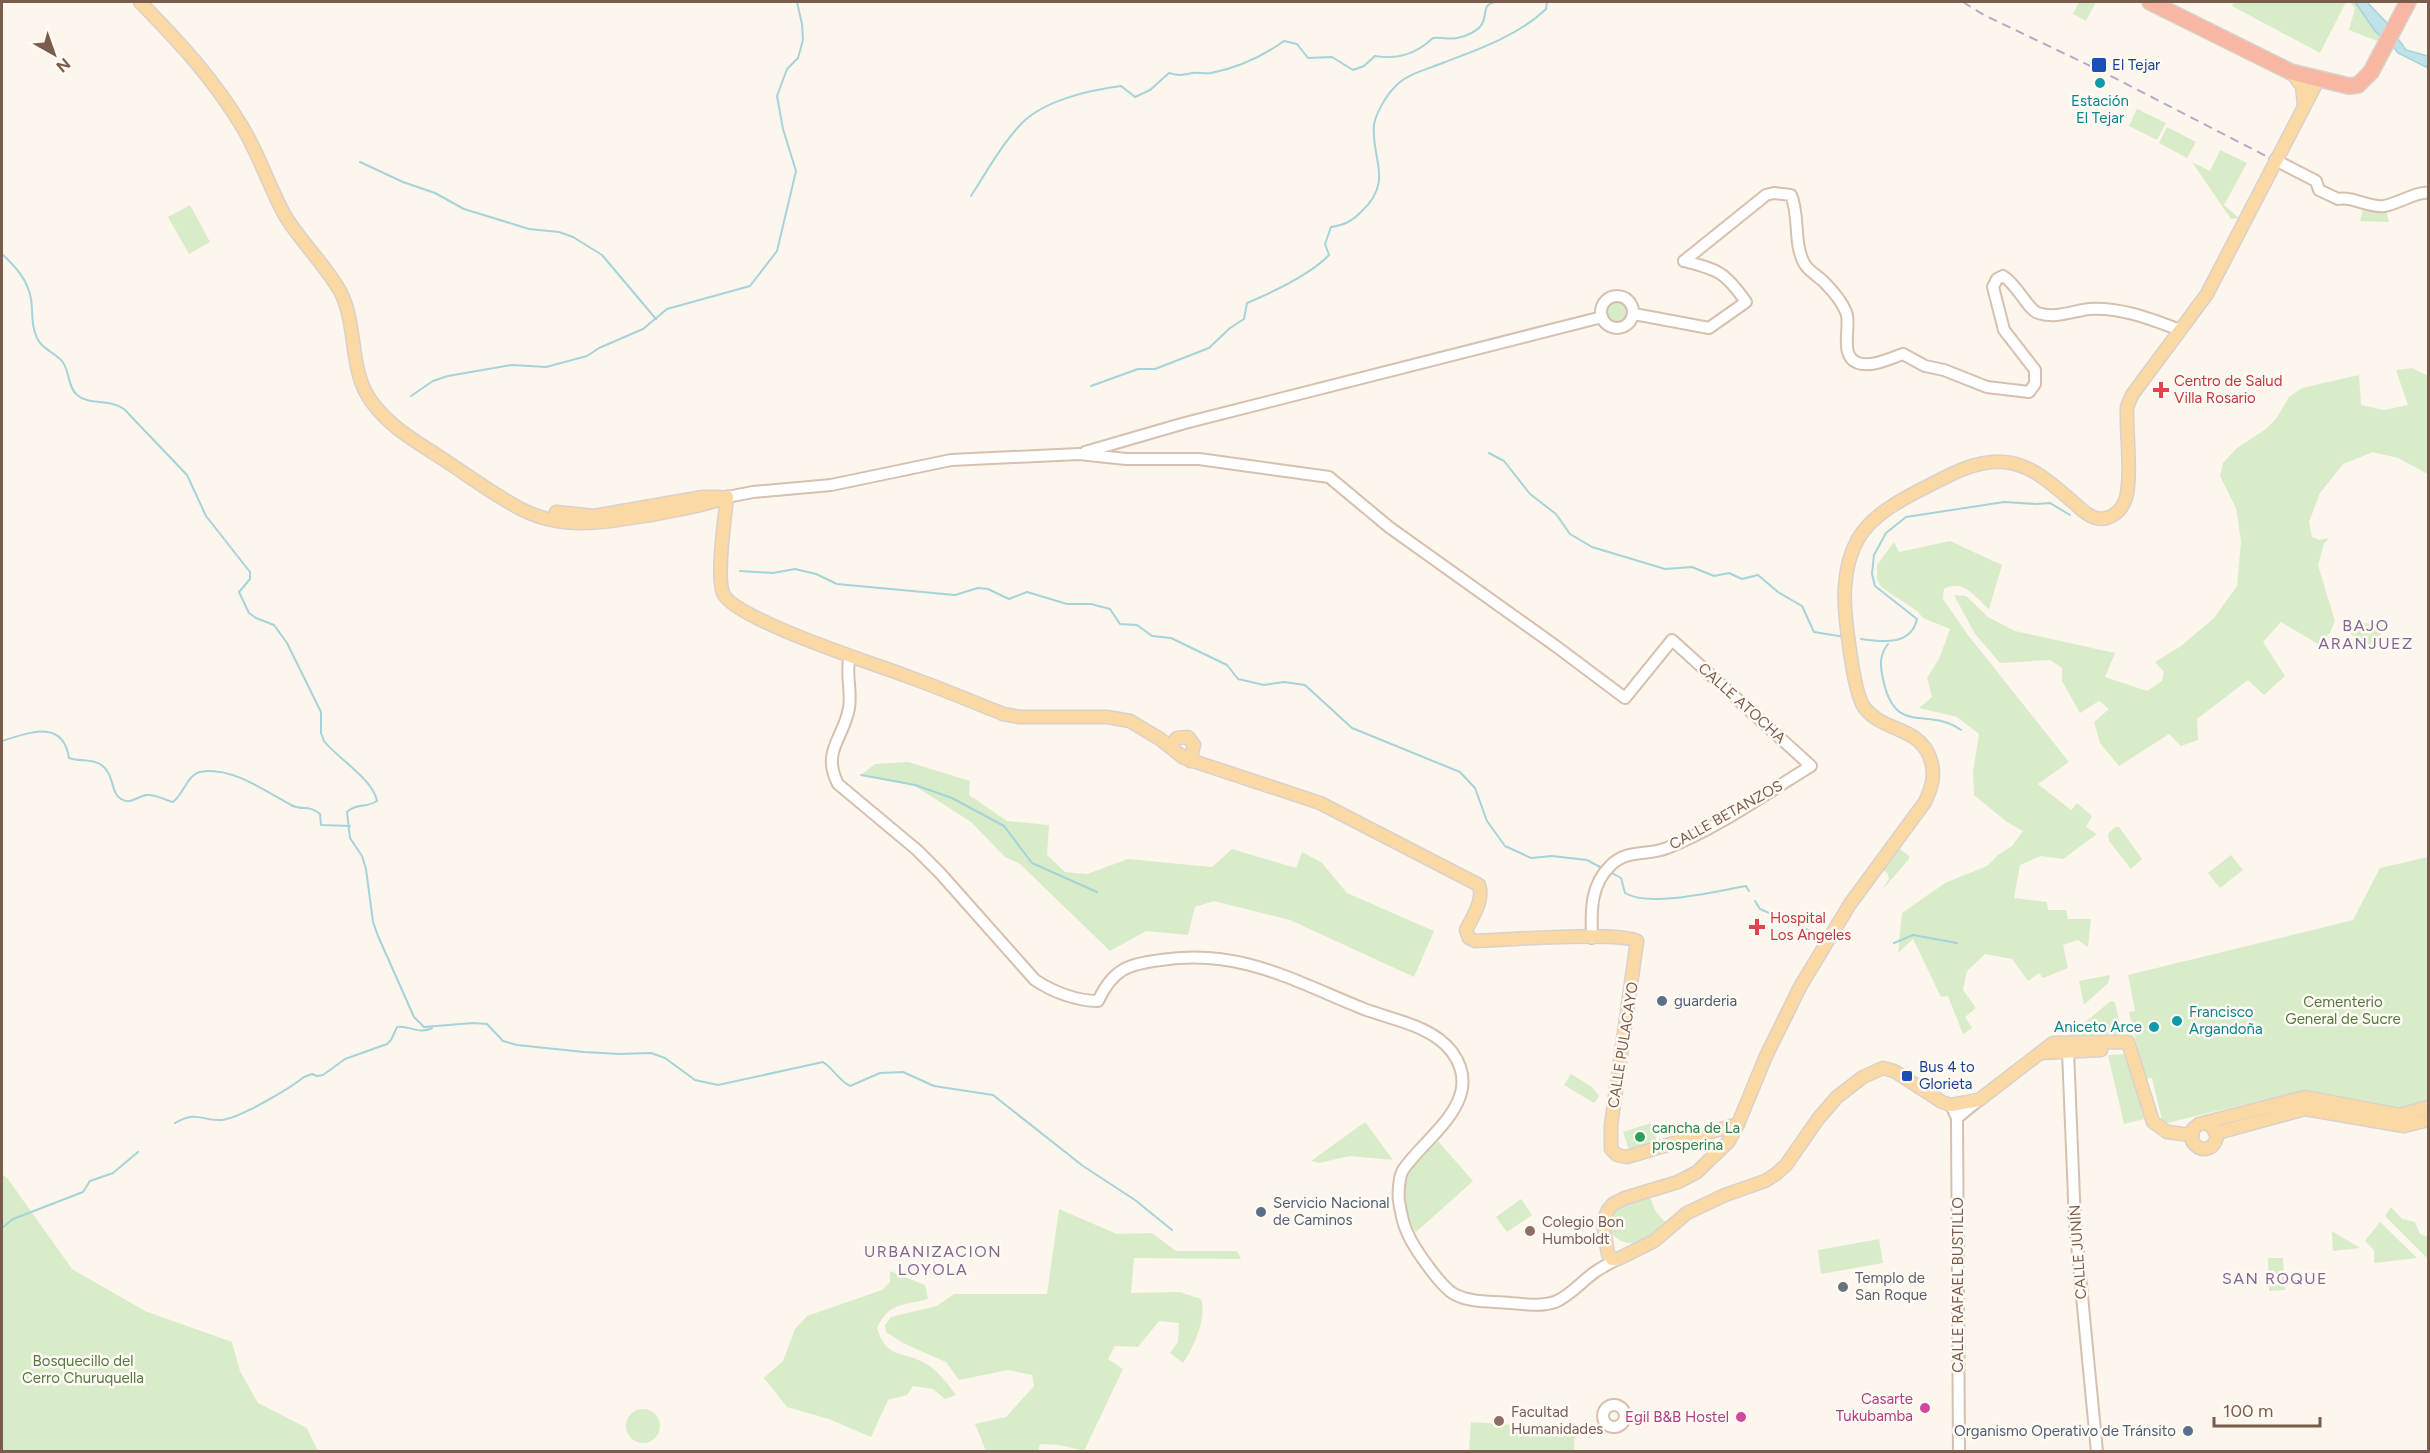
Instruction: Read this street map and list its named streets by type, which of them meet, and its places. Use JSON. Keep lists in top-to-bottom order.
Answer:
{
  "streets": {
    "main road": ["CALLE PULACAYO"],
    "street": [
      "CALLE ATOCHA",
      "CALLE BETANZOS",
      "CALLE JUNÍN",
      "CALLE RAFAEL BUSTILLO"
    ]
  },
  "crossings": [
    ["CALLE ATOCHA", "CALLE BETANZOS"],
    ["CALLE BETANZOS", "CALLE PULACAYO"]
  ],
  "districts": ["BAJO ARANJUEZ", "URBANIZACION LOYOLA", "SAN ROQUE"],
  "parks": ["Cementerio General de Sucre", "Bosquecillo del Cerro Churuquella"],
  "places": {
    "transit": ["El Tejar", "Bus 4 to Glorieta"],
    "other": [
      "Estación El Tejar",
      "guarderia",
      "Francisco Argandoña",
      "Aniceto Arce",
      "cancha de La prosperina",
      "Servicio Nacional de Caminos",
      "Colegio Bon Humboldt",
      "Templo de San Roque",
      "Casarte Tukubamba",
      "Egil B&B Hostel",
      "Facultad Humanidades",
      "Organismo Operativo de Tránsito"
    ],
    "health": ["Centro de Salud Villa Rosario", "Hospital Los Angeles"]
  },
  "scale_bar": "100 m",
  "north": "bottom right"
}
